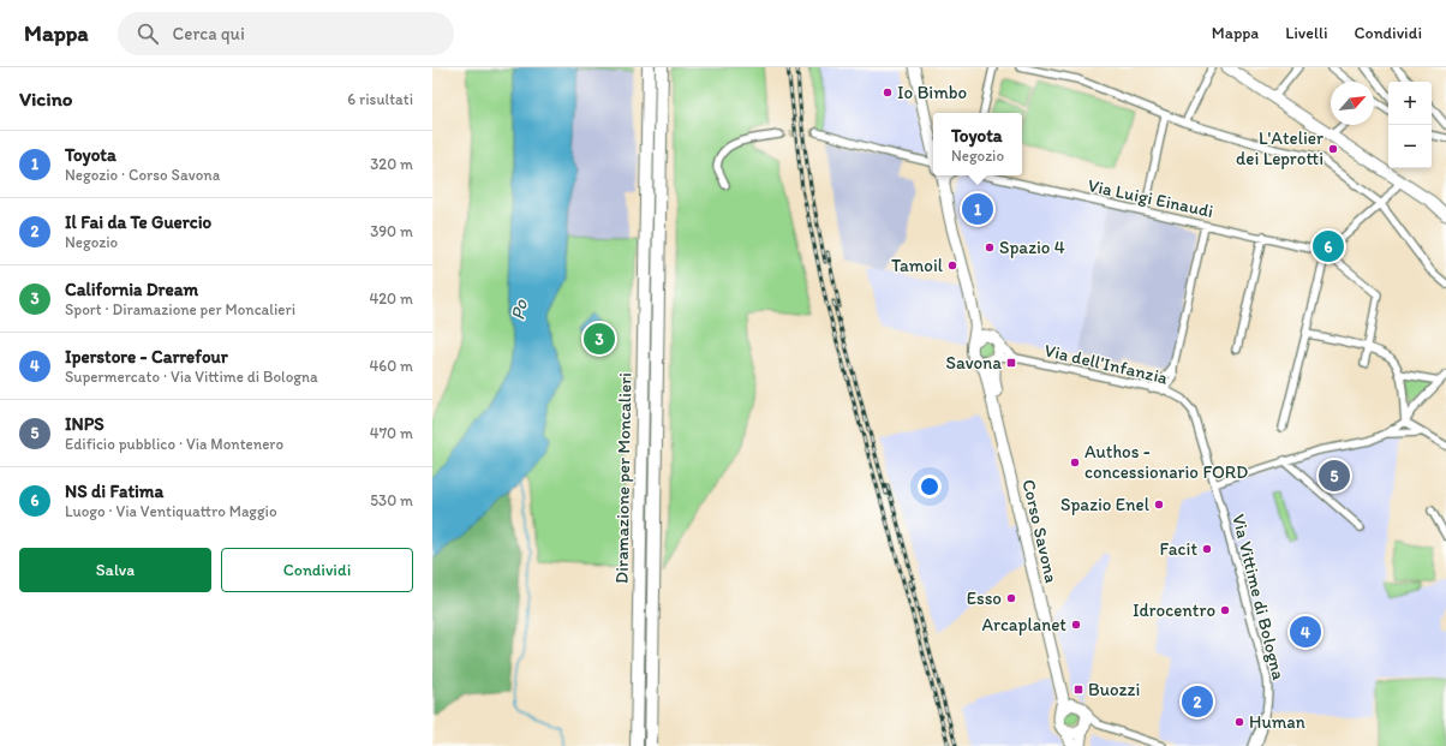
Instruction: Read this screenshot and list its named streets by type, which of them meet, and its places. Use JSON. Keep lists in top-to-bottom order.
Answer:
{
  "streets": {
    "highway": ["Diramazione per Moncalieri"],
    "main road": ["Corso Savona"],
    "street": ["Via Luigi Einaudi", "Via dell'Infanzia", "Via Vittime di Bologna"]
  },
  "crossings": [
    ["Via dell'Infanzia", "Corso Savona"],
    ["Via dell'Infanzia", "Via Vittime di Bologna"]
  ],
  "water": ["Po"],
  "places": {
    "other": [
      "Io Bimbo",
      "L'Atelier dei Leprotti",
      "Spazio 4",
      "Tamoil",
      "Authos - concessionario FORD",
      "Spazio Enel",
      "Facit",
      "Esso",
      "Idrocentro",
      "Arcaplanet",
      "Human"
    ],
    "transit": ["Savona", "Buozzi"]
  },
  "north": "top right",
  "page": {
    "header": "Mappa",
    "search": "Cerca qui",
    "nav": ["Mappa", "Livelli", "Condividi"],
    "heading": ["Vicino", "6 risultati"],
    "map_buttons": ["+", "−"],
    "popup": ["Toyota", "Negozio"],
    "list": [
      {
        "mark": "1",
        "name": "Toyota",
        "note": "Negozio · Corso Savona",
        "value": "320 m"
      },
      {
        "mark": "2",
        "name": "Il Fai da Te Guercio",
        "note": "Negozio",
        "value": "390 m"
      },
      {
        "mark": "3",
        "name": "California Dream",
        "note": "Sport · Diramazione per Moncalieri",
        "value": "420 m"
      },
      {
        "mark": "4",
        "name": "Iperstore - Carrefour",
        "note": "Supermercato · Via Vittime di Bologna",
        "value": "460 m"
      },
      {
        "mark": "5",
        "name": "INPS",
        "note": "Edificio pubblico · Via Montenero",
        "value": "470 m"
      },
      {
        "mark": "6",
        "name": "NS di Fatima",
        "note": "Luogo · Via Ventiquattro Maggio",
        "value": "530 m"
      }
    ],
    "pins": [
      "1",
      "6",
      "3",
      "5",
      "4",
      "2"
    ],
    "buttons": ["Salva", "Condividi"]
  }
}
